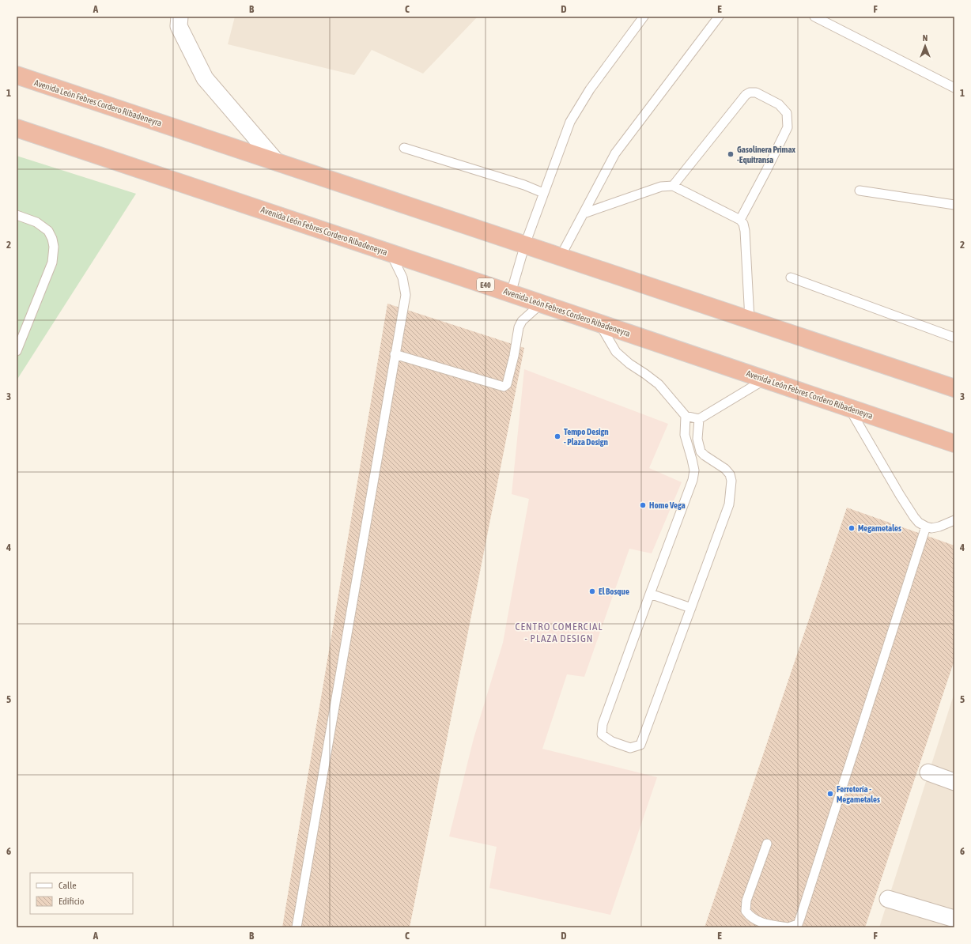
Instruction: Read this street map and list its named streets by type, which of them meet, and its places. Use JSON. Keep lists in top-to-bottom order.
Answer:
{
  "streets": {
    "highway": ["Avenida León Febres Cordero Ribadeneyra", "E40"]
  },
  "districts": ["CENTRO COMERCIAL - PLAZA DESIGN"],
  "places": [
    "Gasolinera Primax -Equitransa",
    "Tempo Design - Plaza Design",
    "Home Vega",
    "Megametales",
    "El Bosque",
    "Ferretería - Megametales"
  ],
  "legend": ["Calle", "Edificio"],
  "north": "top",
  "grid": {
    "columns": [
      "A",
      "B",
      "C",
      "D",
      "E",
      "F"
    ],
    "rows": [
      "1",
      "2",
      "3",
      "4",
      "5",
      "6"
    ]
  }
}
